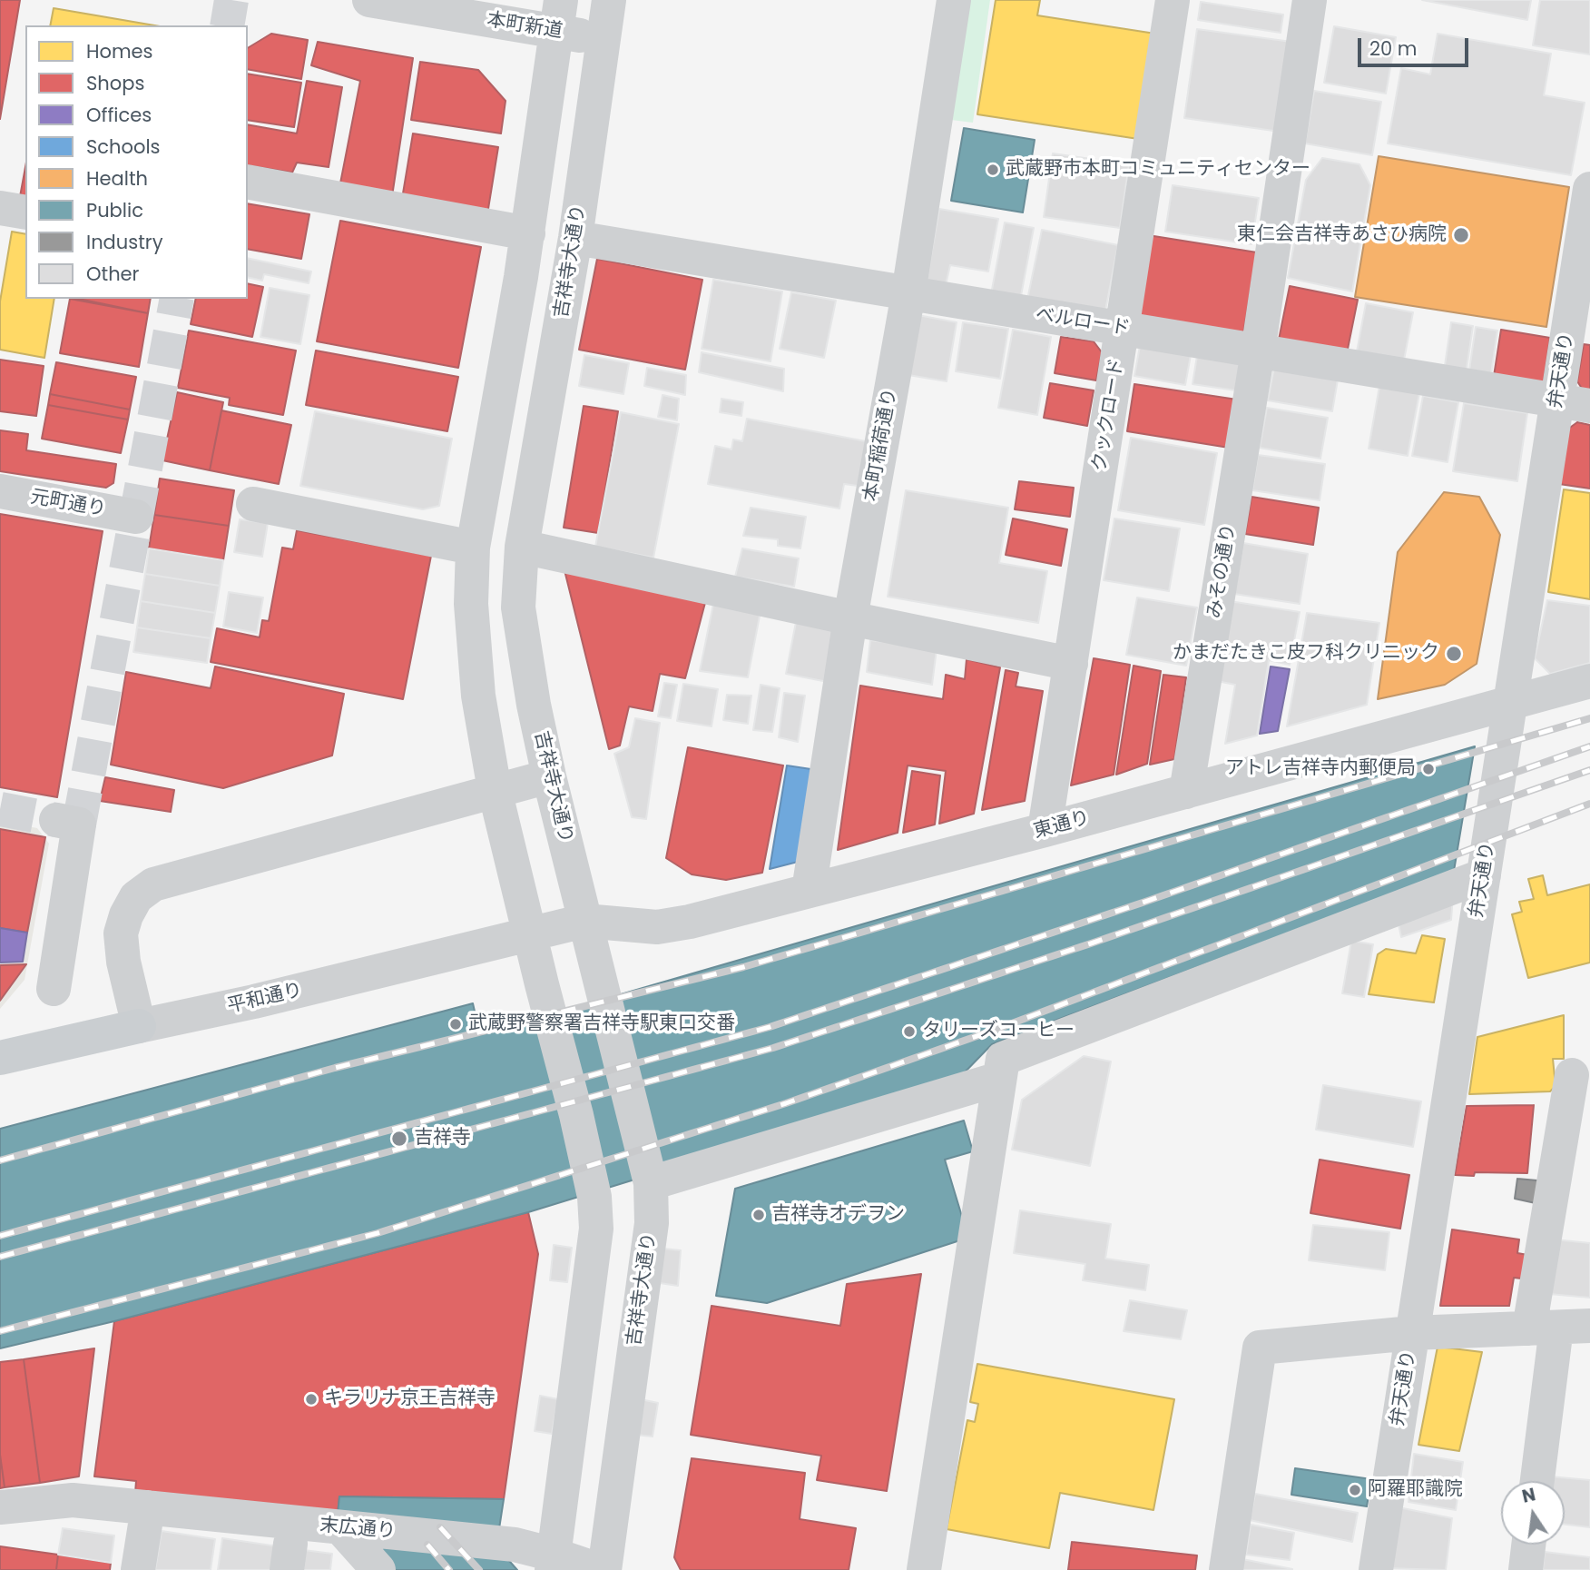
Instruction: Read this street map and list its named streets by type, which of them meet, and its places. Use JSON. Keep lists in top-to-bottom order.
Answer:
{
  "streets": {
    "main road": ["平和通り"],
    "street": [
      "本町新道",
      "吉祥寺大通り",
      "ベルロード",
      "弁天通り",
      "クックロード",
      "本町稲荷通り",
      "元町通り",
      "みその通り",
      "東通り",
      "末広通り"
    ]
  },
  "crossings": [
    ["本町新道", "吉祥寺大通り"],
    ["吉祥寺大通り", "ベルロード"],
    ["吉祥寺大通り", "東通り"],
    ["ベルロード", "弁天通り"],
    ["ベルロード", "クックロード"],
    ["ベルロード", "本町稲荷通り"],
    ["ベルロード", "みその通り"],
    ["弁天通り", "東通り"],
    ["クックロード", "東通り"],
    ["本町稲荷通り", "東通り"],
    ["みその通り", "東通り"],
    ["東通り", "平和通り"]
  ],
  "places": [
    "武蔵野市本町コミュニティセンター",
    "東仁会吉祥寺あさひ病院",
    "かまだたきこ皮フ科クリニック",
    "アトレ吉祥寺内郵便局",
    "武蔵野警察署吉祥寺駅東口交番",
    "タリーズコーヒー",
    "吉祥寺",
    "吉祥寺オデヲン",
    "キラリナ京王吉祥寺",
    "阿羅耶識院"
  ],
  "legend": [
    "Homes",
    "Shops",
    "Offices",
    "Schools",
    "Health",
    "Public",
    "Industry",
    "Other"
  ],
  "scale_bar": "20 m",
  "north": "top"
}
